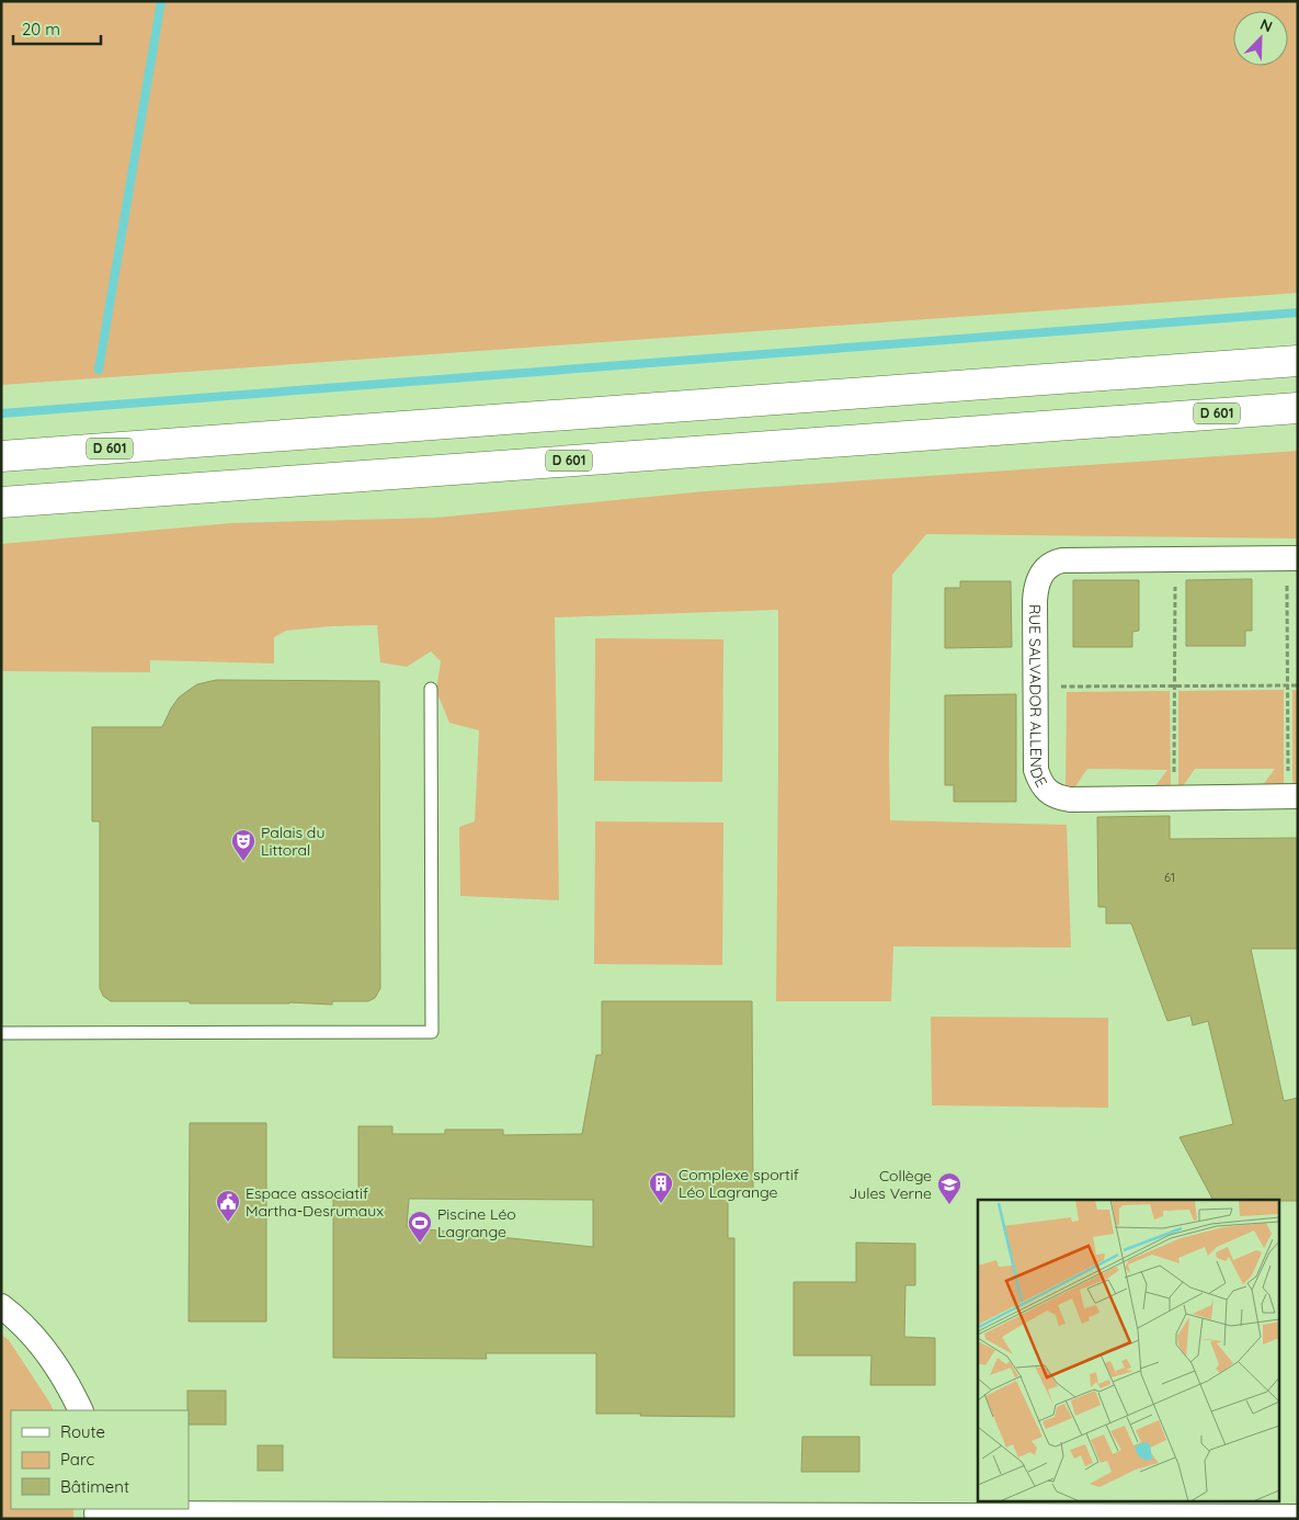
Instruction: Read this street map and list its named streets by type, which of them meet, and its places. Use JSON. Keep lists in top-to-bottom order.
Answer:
{
  "streets": {
    "main road": ["D 601"],
    "street": ["RUE SALVADOR ALLENDE"]
  },
  "places": {
    "theatre": ["Palais du Littoral"],
    "building": ["Complexe sportif Léo Lagrange"],
    "school or university": ["Collège Jules Verne"],
    "public building": ["Espace associatif Martha-Desrumaux"],
    "sports": ["Piscine Léo Lagrange"]
  },
  "house_numbers": ["61"],
  "legend": ["Route", "Parc", "Bâtiment"],
  "scale_bar": "20 m",
  "north": "top right"
}
